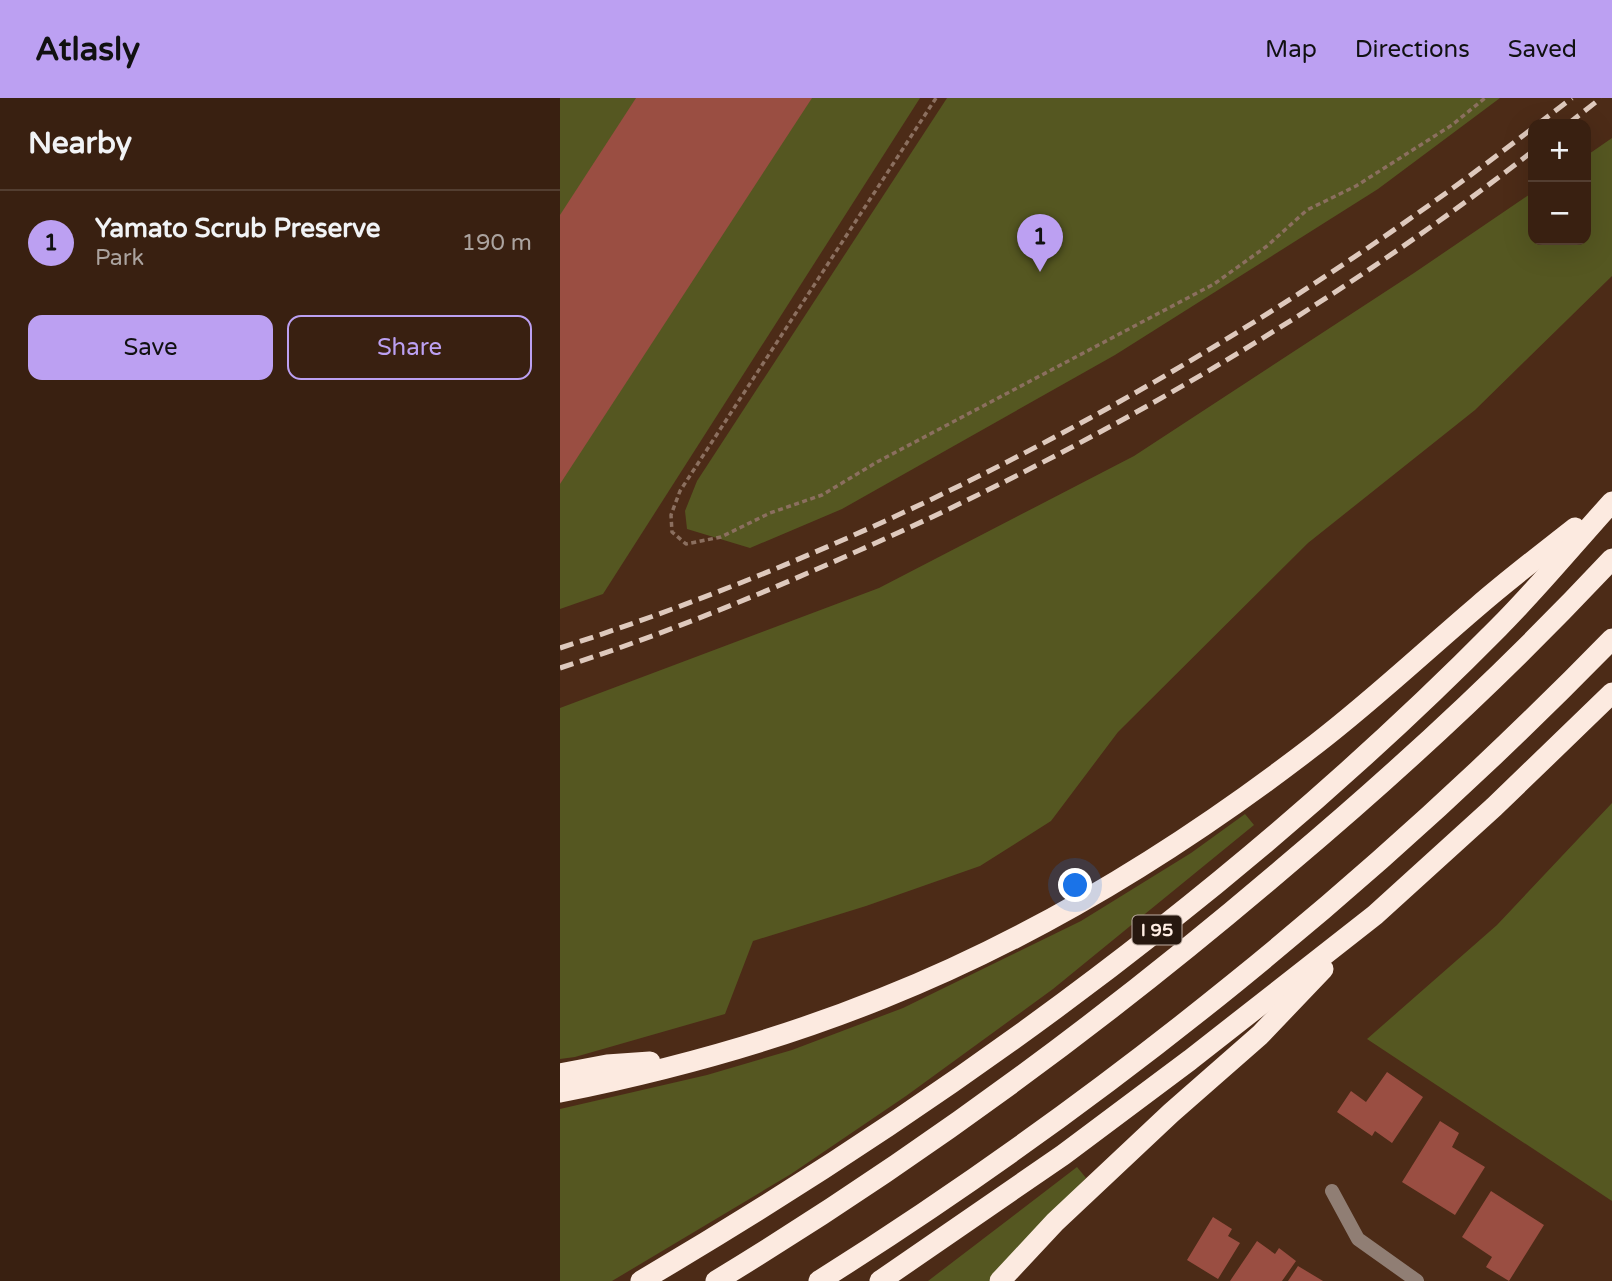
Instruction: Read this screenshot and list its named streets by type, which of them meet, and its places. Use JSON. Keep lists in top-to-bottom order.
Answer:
{
  "streets": {
    "highway": ["I 95"]
  },
  "page": {
    "header": "Atlasly",
    "nav": ["Map", "Directions", "Saved"],
    "heading": "Nearby",
    "map_buttons": ["+", "−"],
    "list": [
      {
        "mark": "1",
        "name": "Yamato Scrub Preserve",
        "note": "Park",
        "value": "190 m"
      }
    ],
    "pins": "1",
    "buttons": ["Save", "Share"]
  }
}
